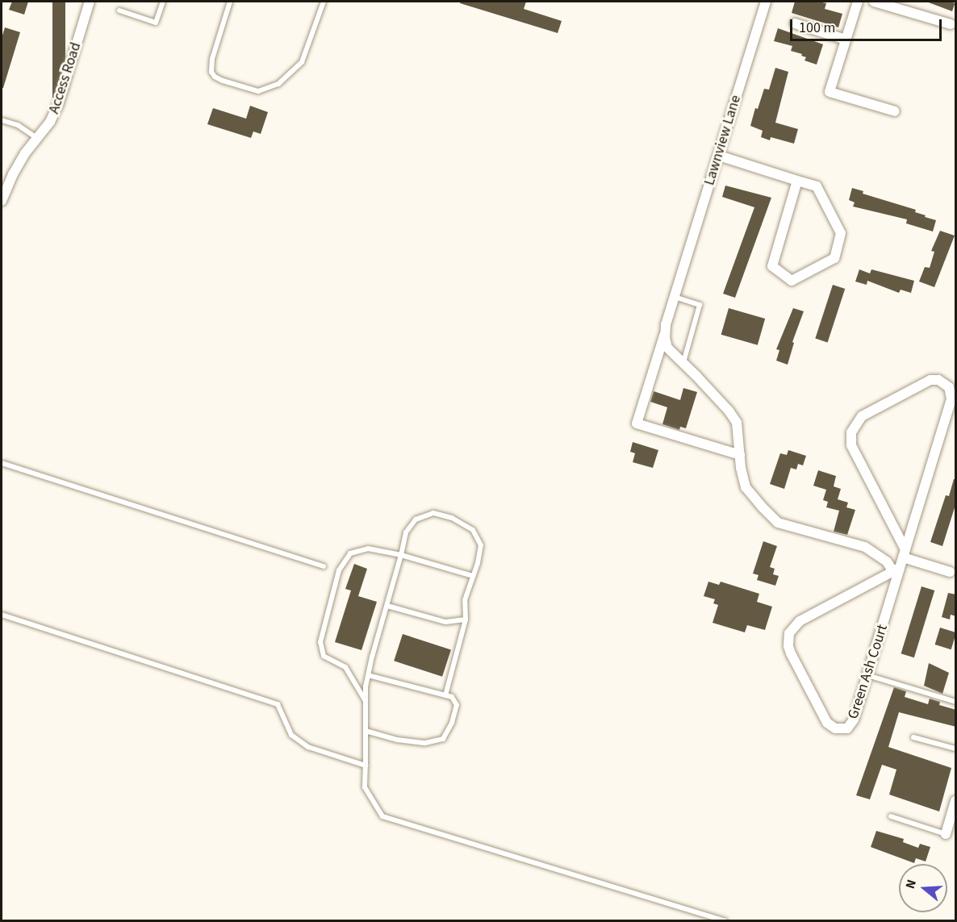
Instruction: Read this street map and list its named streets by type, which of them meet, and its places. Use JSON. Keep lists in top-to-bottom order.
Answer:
{
  "streets": {
    "street": ["Access Road", "Lawnview Lane", "Green Ash Court"]
  },
  "scale_bar": "100 m",
  "north": "left"
}
